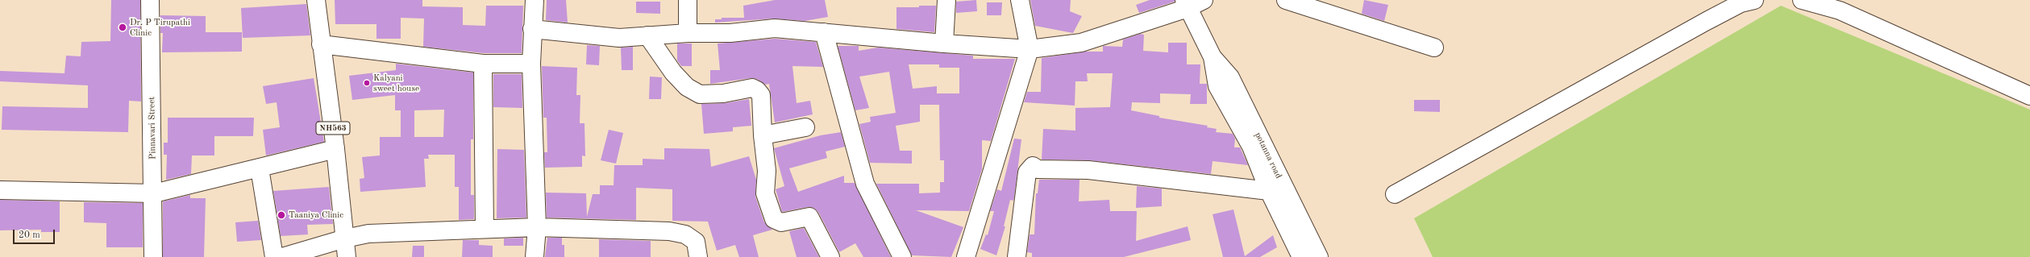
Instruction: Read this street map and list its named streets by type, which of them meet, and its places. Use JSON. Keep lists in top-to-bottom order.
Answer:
{
  "streets": {
    "main road": ["Pinnavari Street", "NH563", "potanna road"]
  },
  "places": ["Dr. P Tirupathi Clinic", "Kalyani sweet house", "Taaniya Clinic"],
  "scale_bar": "20 m"
}
